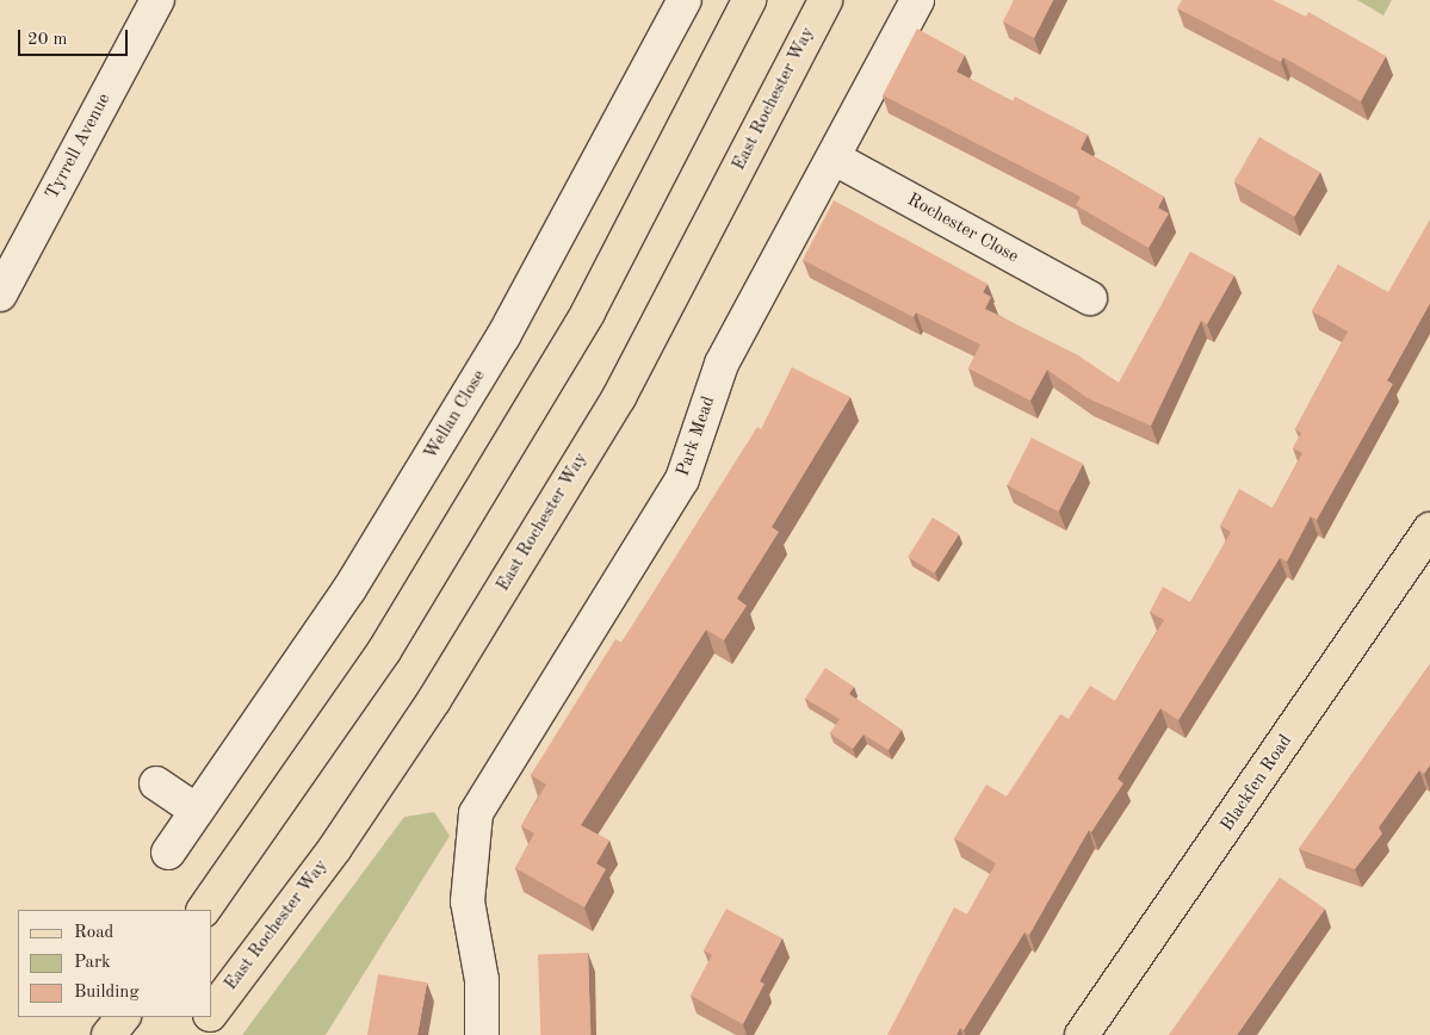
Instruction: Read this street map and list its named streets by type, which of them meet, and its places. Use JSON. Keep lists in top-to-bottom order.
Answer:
{
  "streets": {
    "main road": ["East Rochester Way", "Blackfen Road"],
    "street": [
      "Tyrrell Avenue",
      "Rochester Close",
      "Wellan Close",
      "Park Mead"
    ]
  },
  "crossings": [
    ["Rochester Close", "Park Mead"]
  ],
  "legend": ["Road", "Park", "Building"],
  "scale_bar": "20 m"
}
